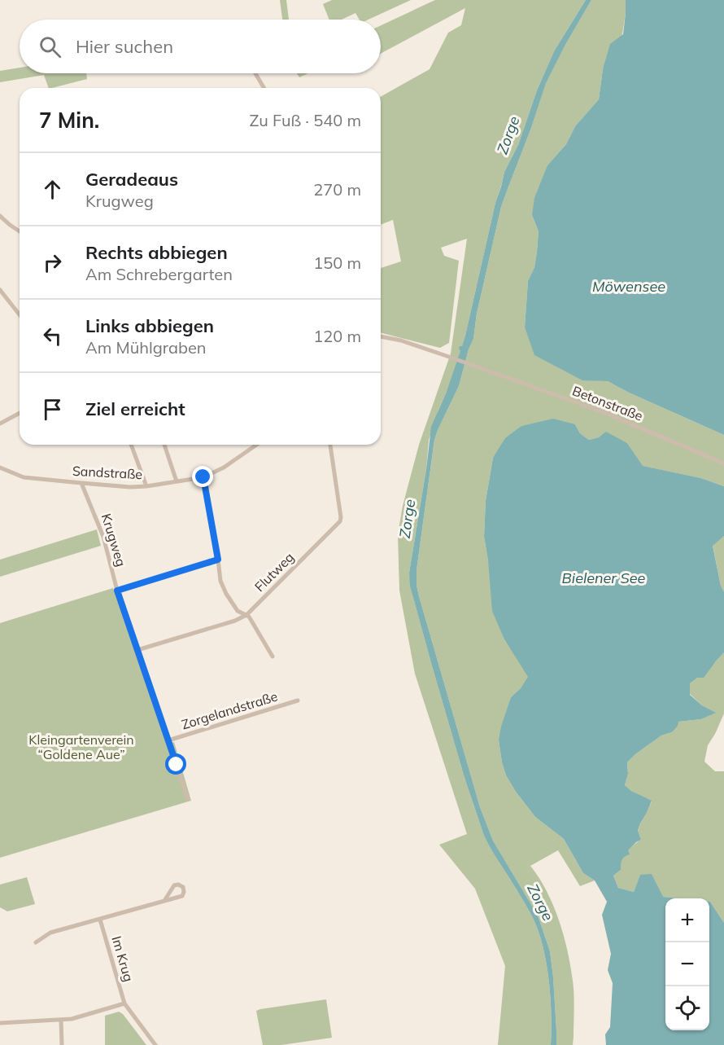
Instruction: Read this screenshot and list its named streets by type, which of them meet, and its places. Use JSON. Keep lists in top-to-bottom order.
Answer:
{
  "streets": {
    "street": [
      "Betonstraße",
      "Sandstraße",
      "Krugweg",
      "Flutweg",
      "Zorgelandstraße",
      "Im Krug"
    ]
  },
  "crossings": [
    ["Sandstraße", "Krugweg"],
    ["Krugweg", "Flutweg"],
    ["Krugweg", "Zorgelandstraße"]
  ],
  "water": ["Zorge", "Möwensee", "Bielener See"],
  "parks": ["Kleingartenverein “Goldene Aue”"],
  "page": {
    "search": "Hier suchen",
    "heading": ["7 Min.", "Zu Fuß · 540 m"],
    "list": [
      ["Geradeaus", "Krugweg", "270 m"],
      ["Rechts abbiegen", "Am Schrebergarten", "150 m"],
      ["Links abbiegen", "Am Mühlgraben", "120 m"],
      "Ziel erreicht"
    ],
    "map_buttons": ["+", "−"]
  }
}
